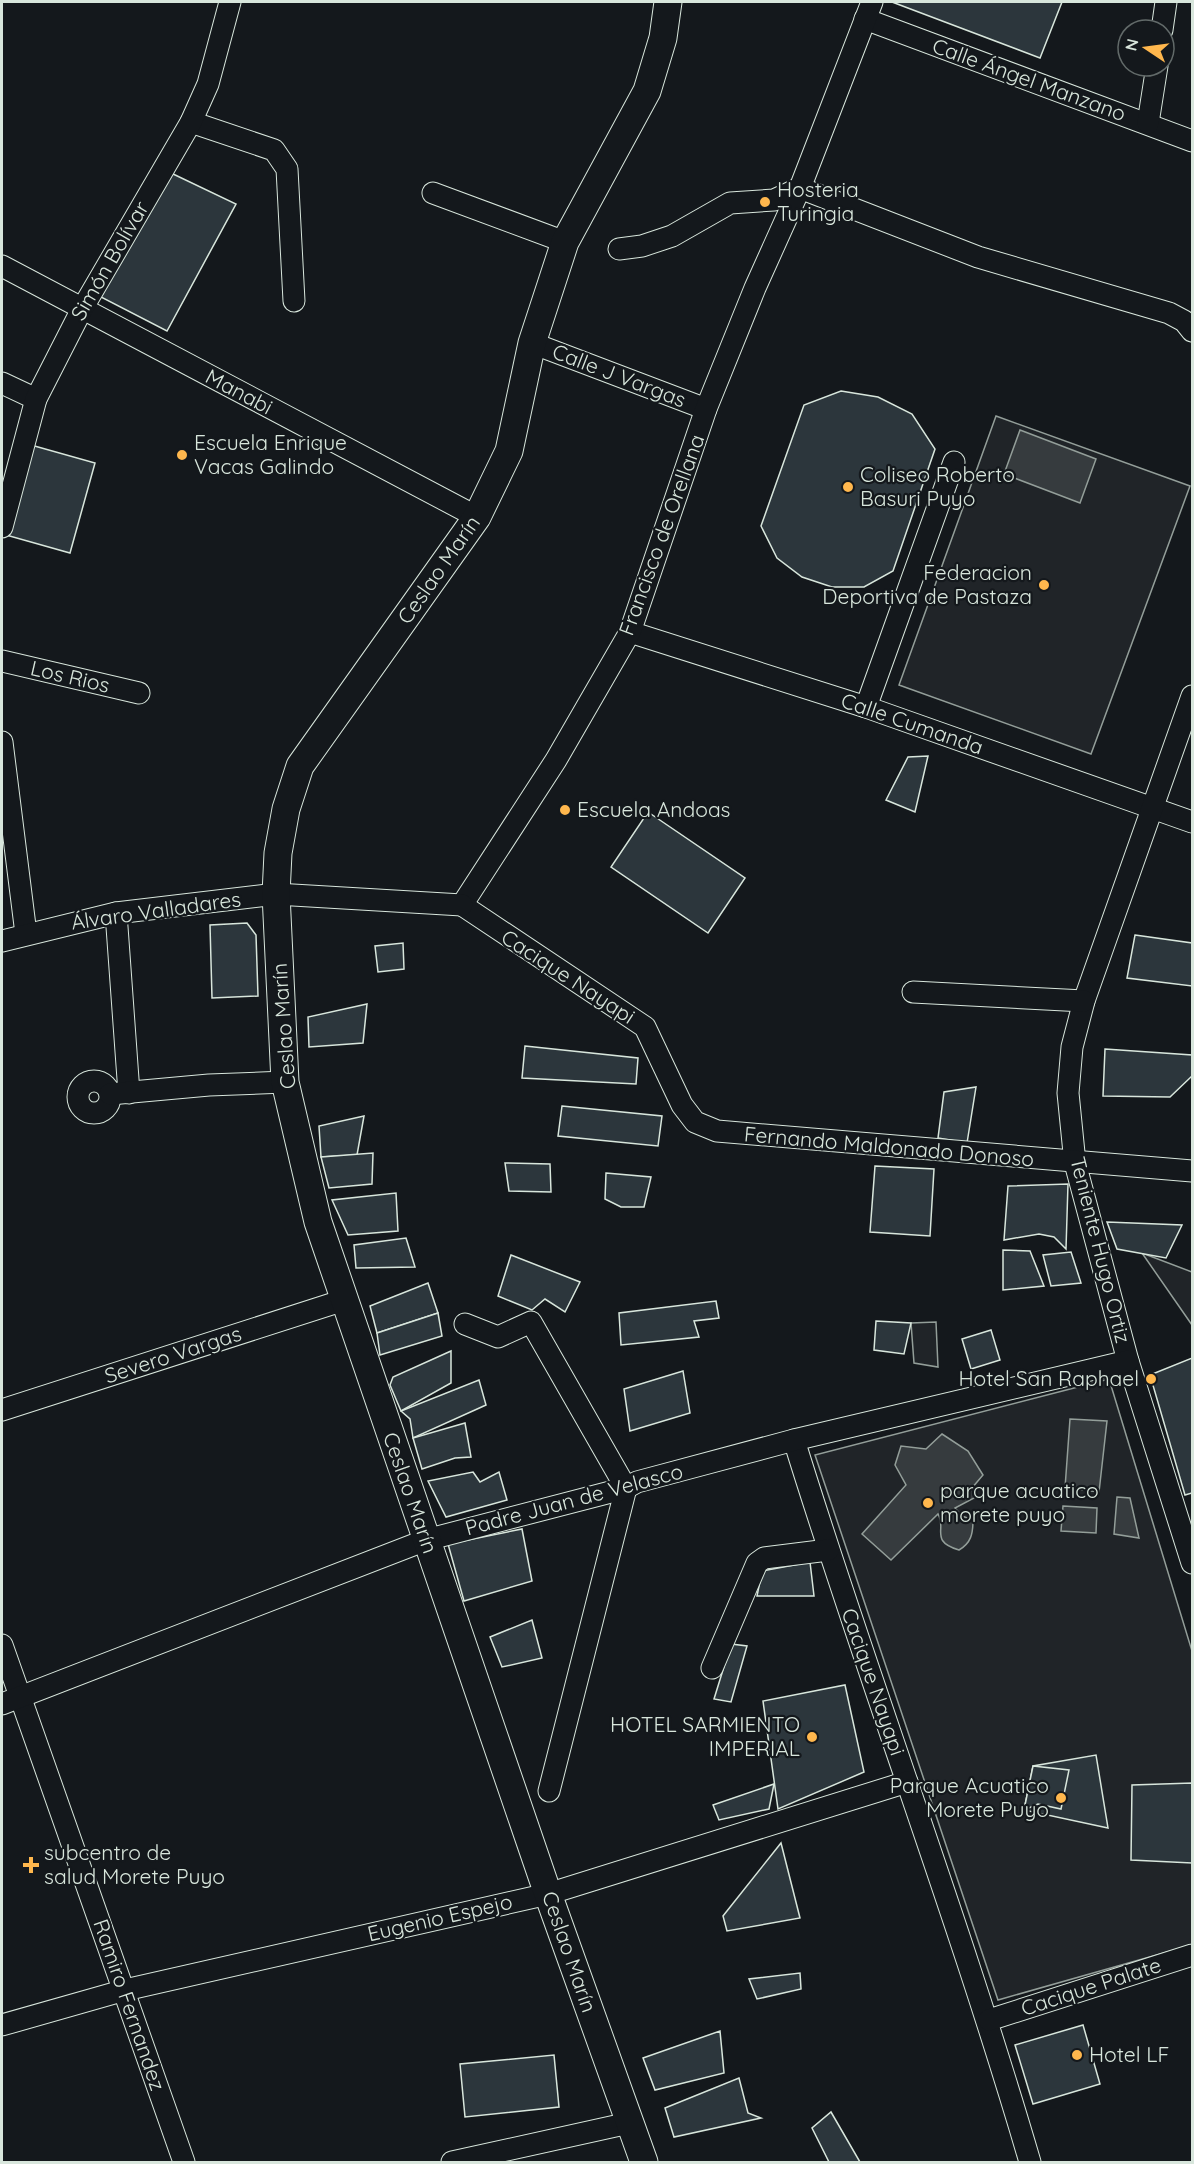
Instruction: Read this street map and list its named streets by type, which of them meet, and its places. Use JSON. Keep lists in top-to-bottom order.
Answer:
{
  "streets": {
    "main road": ["Ceslao Marín"],
    "street": [
      "Calle Ángel Manzano",
      "Simón Bolívar",
      "Calle J Vargas",
      "Manabi",
      "Francisco de Orellana",
      "Los Rios",
      "Calle Cumanda",
      "Álvaro Valladares",
      "Cacique Nayapi",
      "Fernando Maldonado Donoso",
      "Teniente Hugo Ortiz",
      "Severo Vargas",
      "Padre Juan de Velasco",
      "Eugenio Espejo",
      "Cacique Palate",
      "Ramiro Fernandez"
    ]
  },
  "crossings": [
    ["Calle Ángel Manzano", "Francisco de Orellana"],
    ["Simón Bolívar", "Manabi"],
    ["Calle J Vargas", "Francisco de Orellana"],
    ["Calle J Vargas", "Ceslao Marín"],
    ["Manabi", "Ceslao Marín"],
    ["Francisco de Orellana", "Calle Cumanda"],
    ["Francisco de Orellana", "Cacique Nayapi"],
    ["Ceslao Marín", "Álvaro Valladares"],
    ["Ceslao Marín", "Severo Vargas"],
    ["Ceslao Marín", "Padre Juan de Velasco"],
    ["Ceslao Marín", "Eugenio Espejo"],
    ["Calle Cumanda", "Teniente Hugo Ortiz"],
    ["Cacique Nayapi", "Fernando Maldonado Donoso"],
    ["Cacique Nayapi", "Padre Juan de Velasco"],
    ["Cacique Nayapi", "Eugenio Espejo"],
    ["Cacique Nayapi", "Cacique Palate"],
    ["Fernando Maldonado Donoso", "Teniente Hugo Ortiz"],
    ["Teniente Hugo Ortiz", "Padre Juan de Velasco"],
    ["Padre Juan de Velasco", "Ramiro Fernandez"],
    ["Eugenio Espejo", "Ramiro Fernandez"]
  ],
  "places": {
    "other": [
      "Hosteria Turingia",
      "Escuela Enrique Vacas Galindo",
      "Coliseo Roberto Basuri Puyo",
      "Federacion Deportiva de Pastaza",
      "Escuela Andoas",
      "Hotel San Raphael",
      "parque acuatico morete puyo",
      "HOTEL SARMIENTO IMPERIAL",
      "Parque Acuatico Morete Puyo",
      "Hotel LF"
    ],
    "health": ["subcentro de salud Morete Puyo"]
  },
  "north": "left"
}
